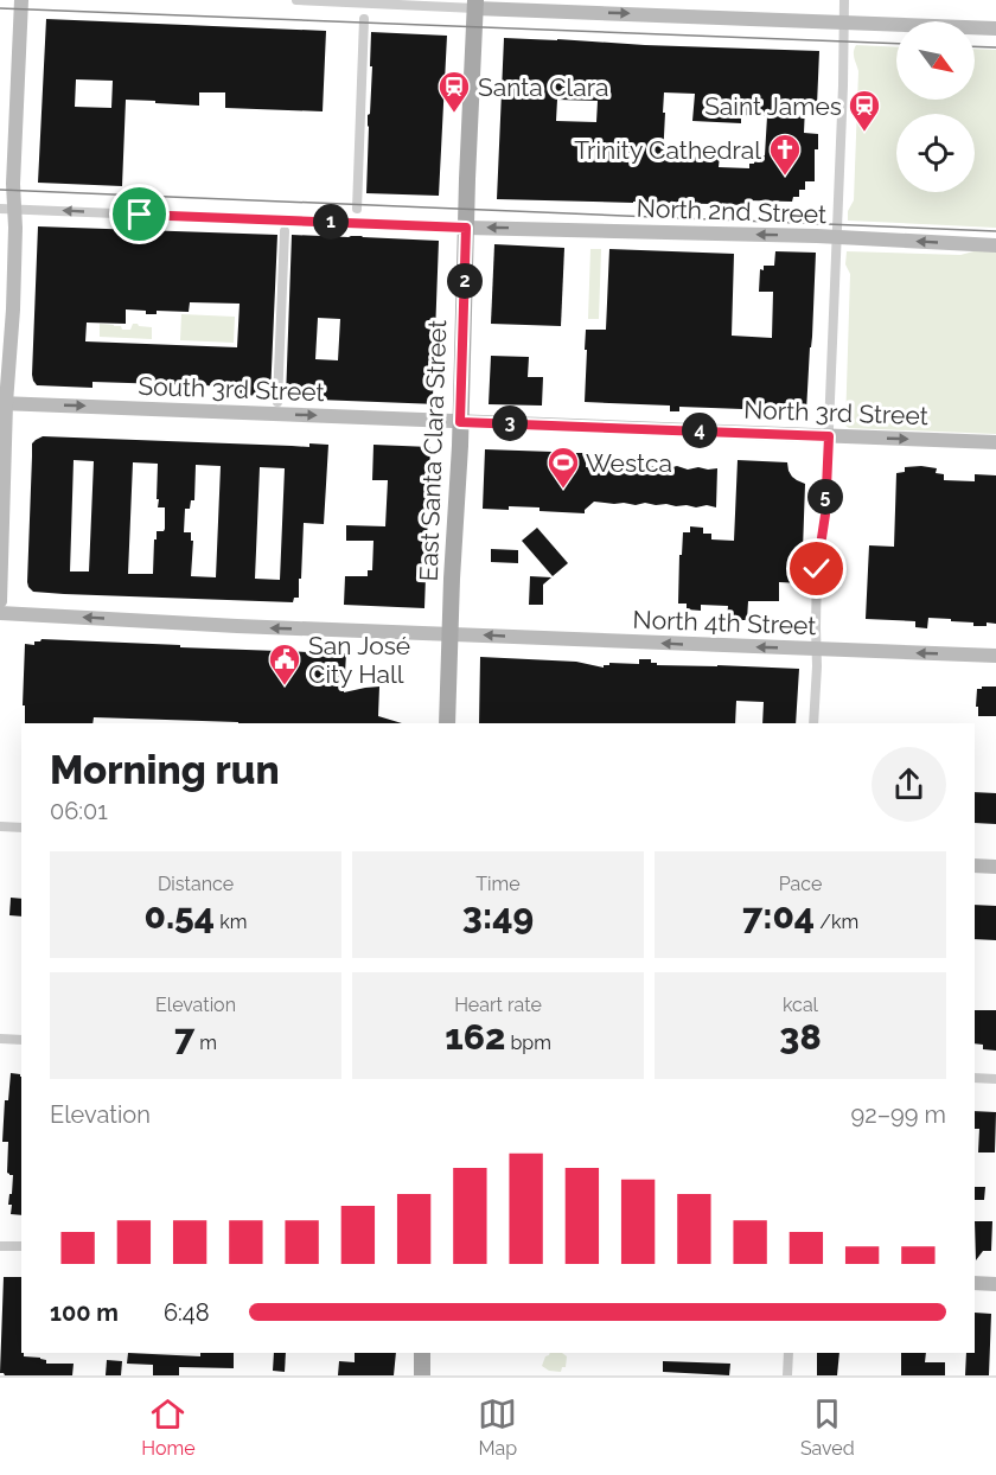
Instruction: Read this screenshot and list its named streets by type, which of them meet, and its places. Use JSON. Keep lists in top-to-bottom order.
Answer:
{
  "streets": {
    "main road": ["East Santa Clara Street"],
    "street": [
      "North 2nd Street",
      "South 3rd Street",
      "North 3rd Street",
      "North 4th Street"
    ]
  },
  "crossings": [
    ["North 2nd Street", "East Santa Clara Street"],
    ["South 3rd Street", "North 3rd Street"],
    ["South 3rd Street", "East Santa Clara Street"],
    ["North 3rd Street", "East Santa Clara Street"],
    ["East Santa Clara Street", "North 4th Street"]
  ],
  "one_way": ["North 2nd Street", "South 3rd Street", "North 4th Street"],
  "places": {
    "station": ["Santa Clara", "Saint James"],
    "church": ["Trinity Cathedral"],
    "sports": ["Westca"],
    "public building": ["San José City Hall"]
  },
  "north": "bottom right",
  "page": {
    "pins": [
      "1",
      "2",
      "3",
      "4",
      "5"
    ],
    "heading": ["Morning run", "06:01"],
    "stats": [
      ["Distance", "0.54 km"],
      ["Time", "3:49"],
      ["Pace", "7:04 /km"],
      ["Elevation", "7 m"],
      ["Heart rate", "162 bpm"],
      ["kcal", "38"]
    ],
    "chart": ["Elevation", "92–99 m"],
    "list": [
      {
        "name": "100 m",
        "note": "6:48"
      }
    ],
    "tabs": ["Home", "Map", "Saved"]
  }
}
